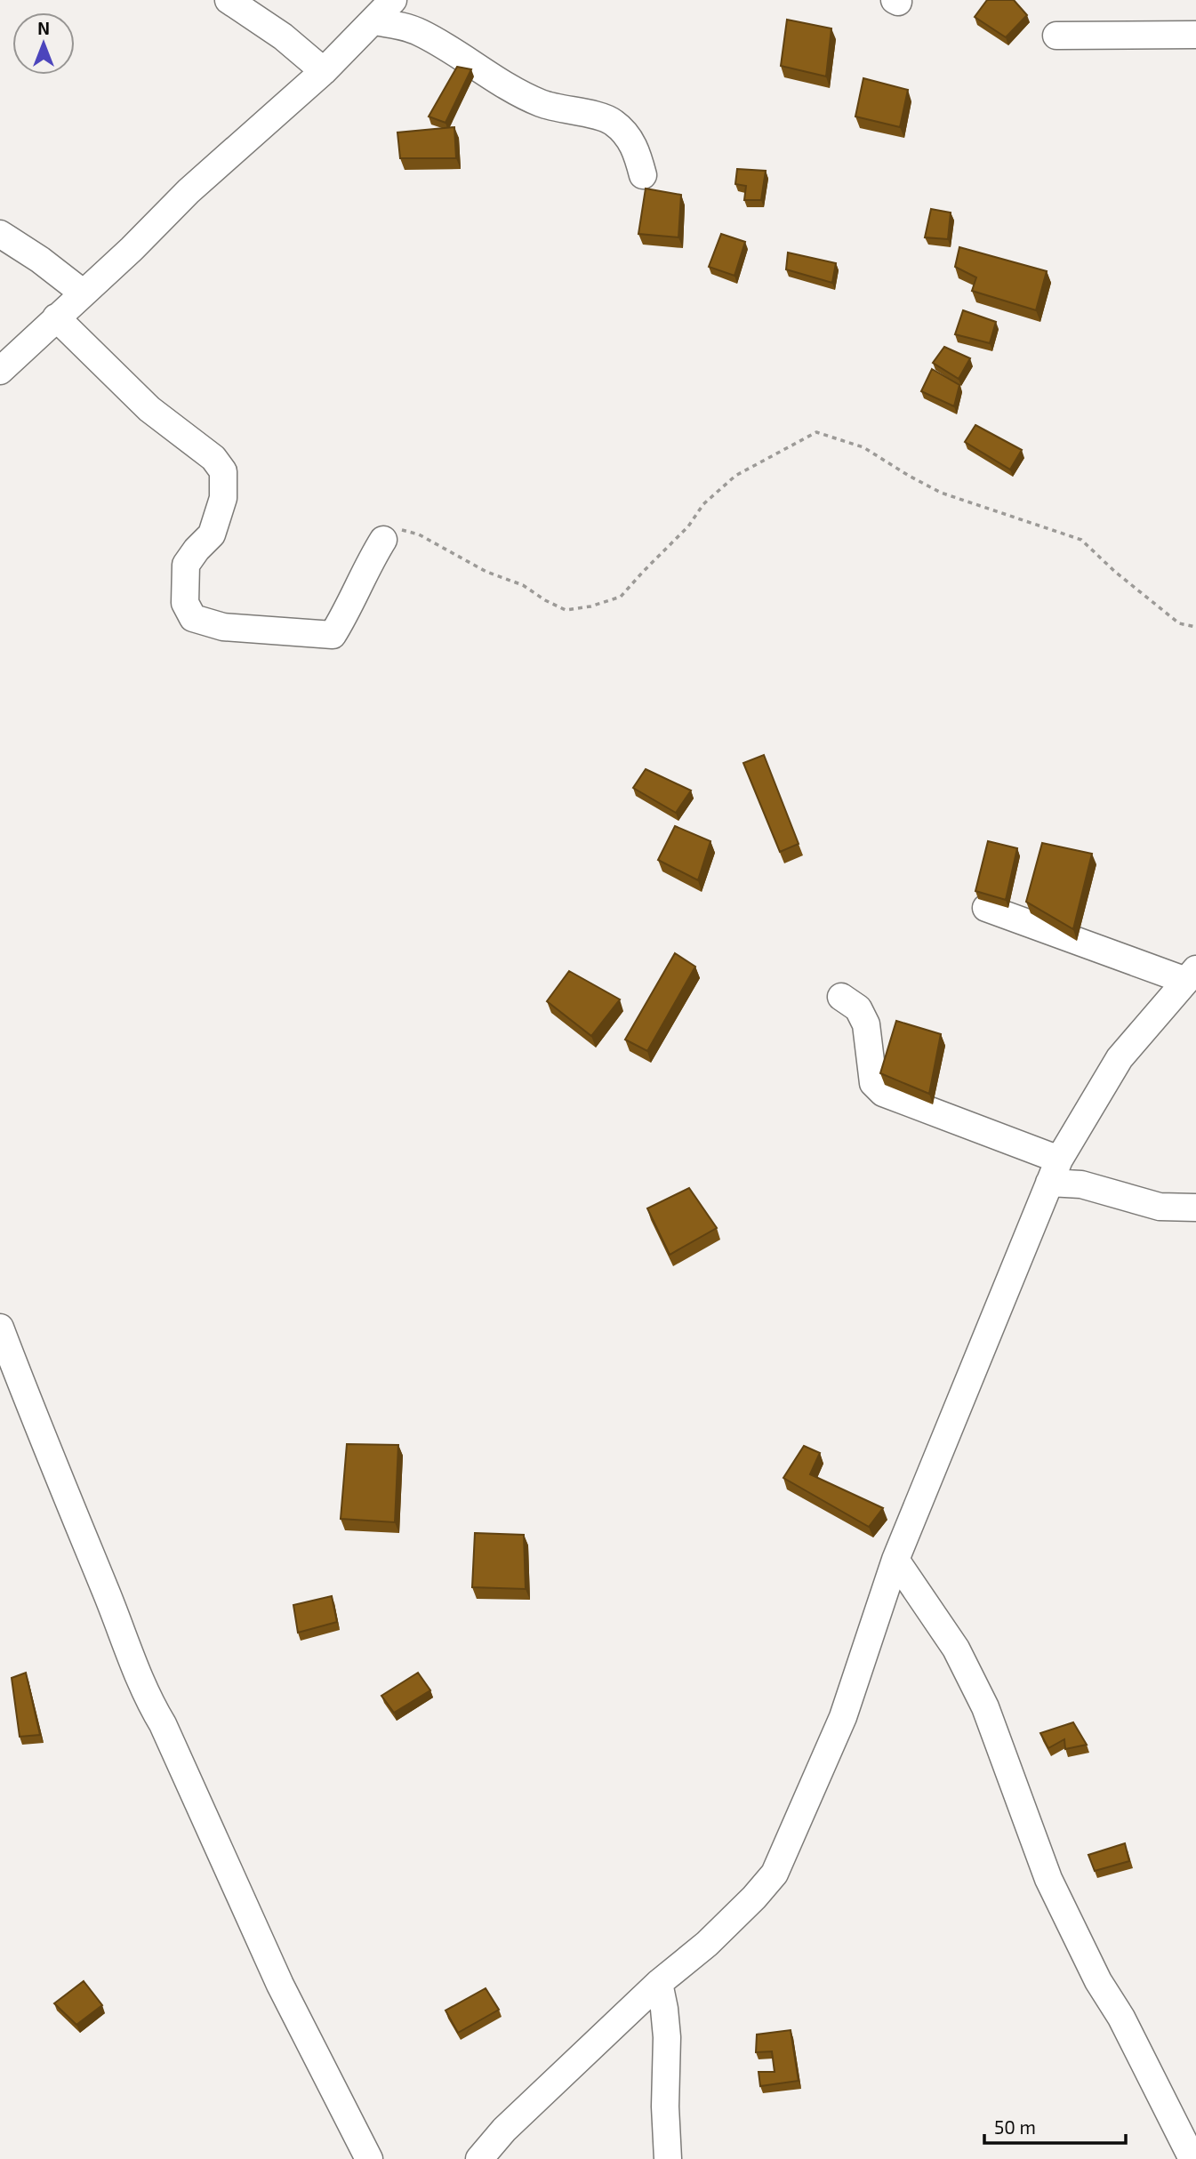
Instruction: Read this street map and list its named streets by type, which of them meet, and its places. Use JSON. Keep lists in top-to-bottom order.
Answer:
{
  "scale_bar": "50 m",
  "north": "top"
}
